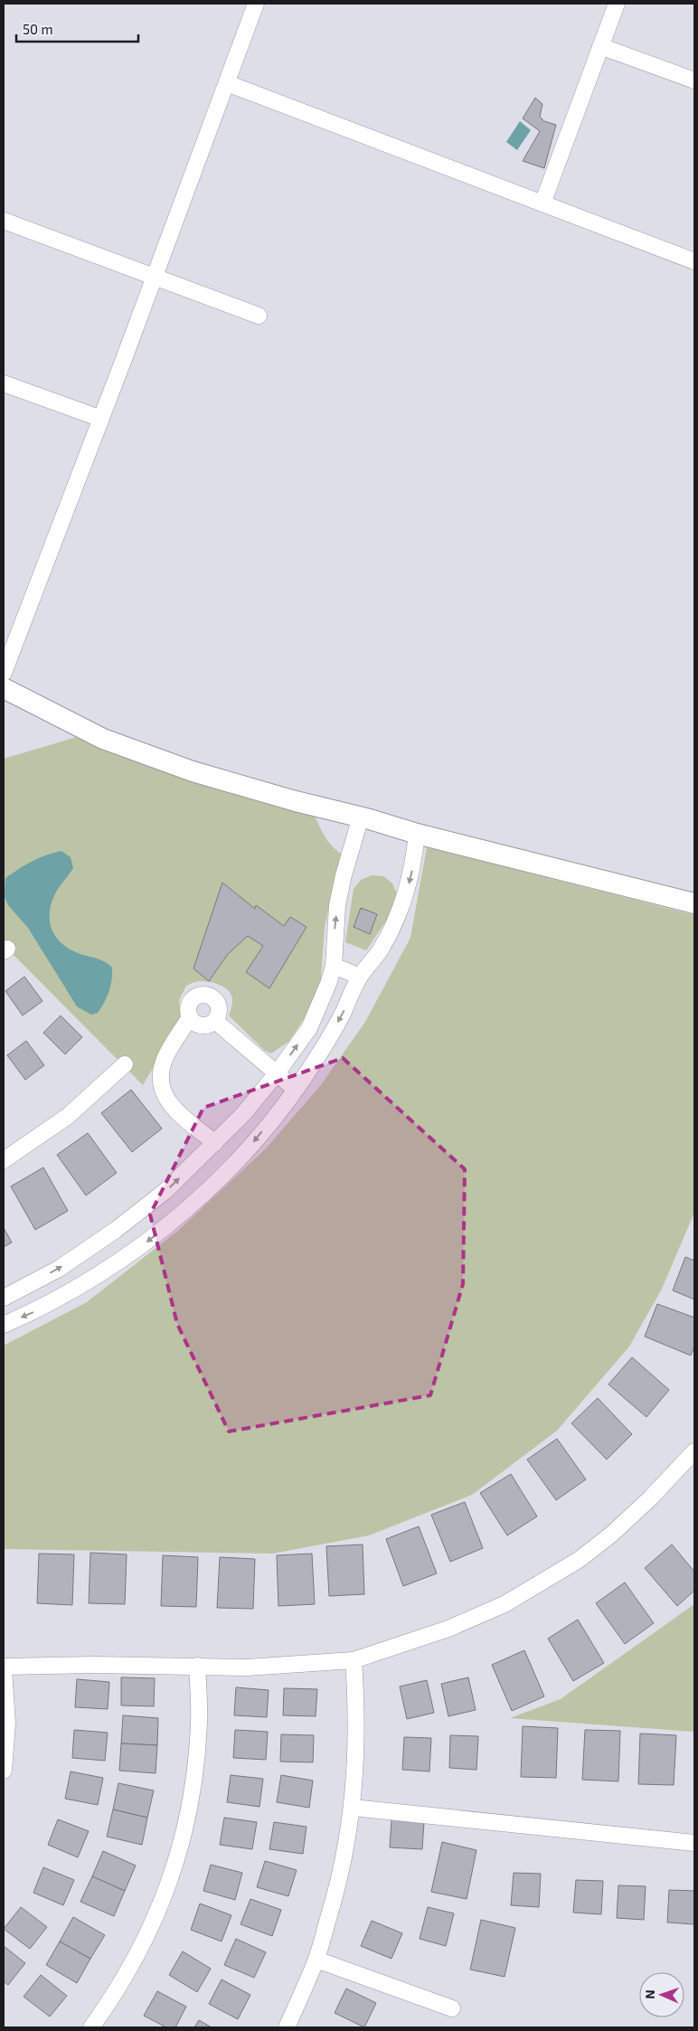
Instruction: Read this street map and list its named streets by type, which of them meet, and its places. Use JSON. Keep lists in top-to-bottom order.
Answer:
{
  "scale_bar": "50 m",
  "north": "left"
}
